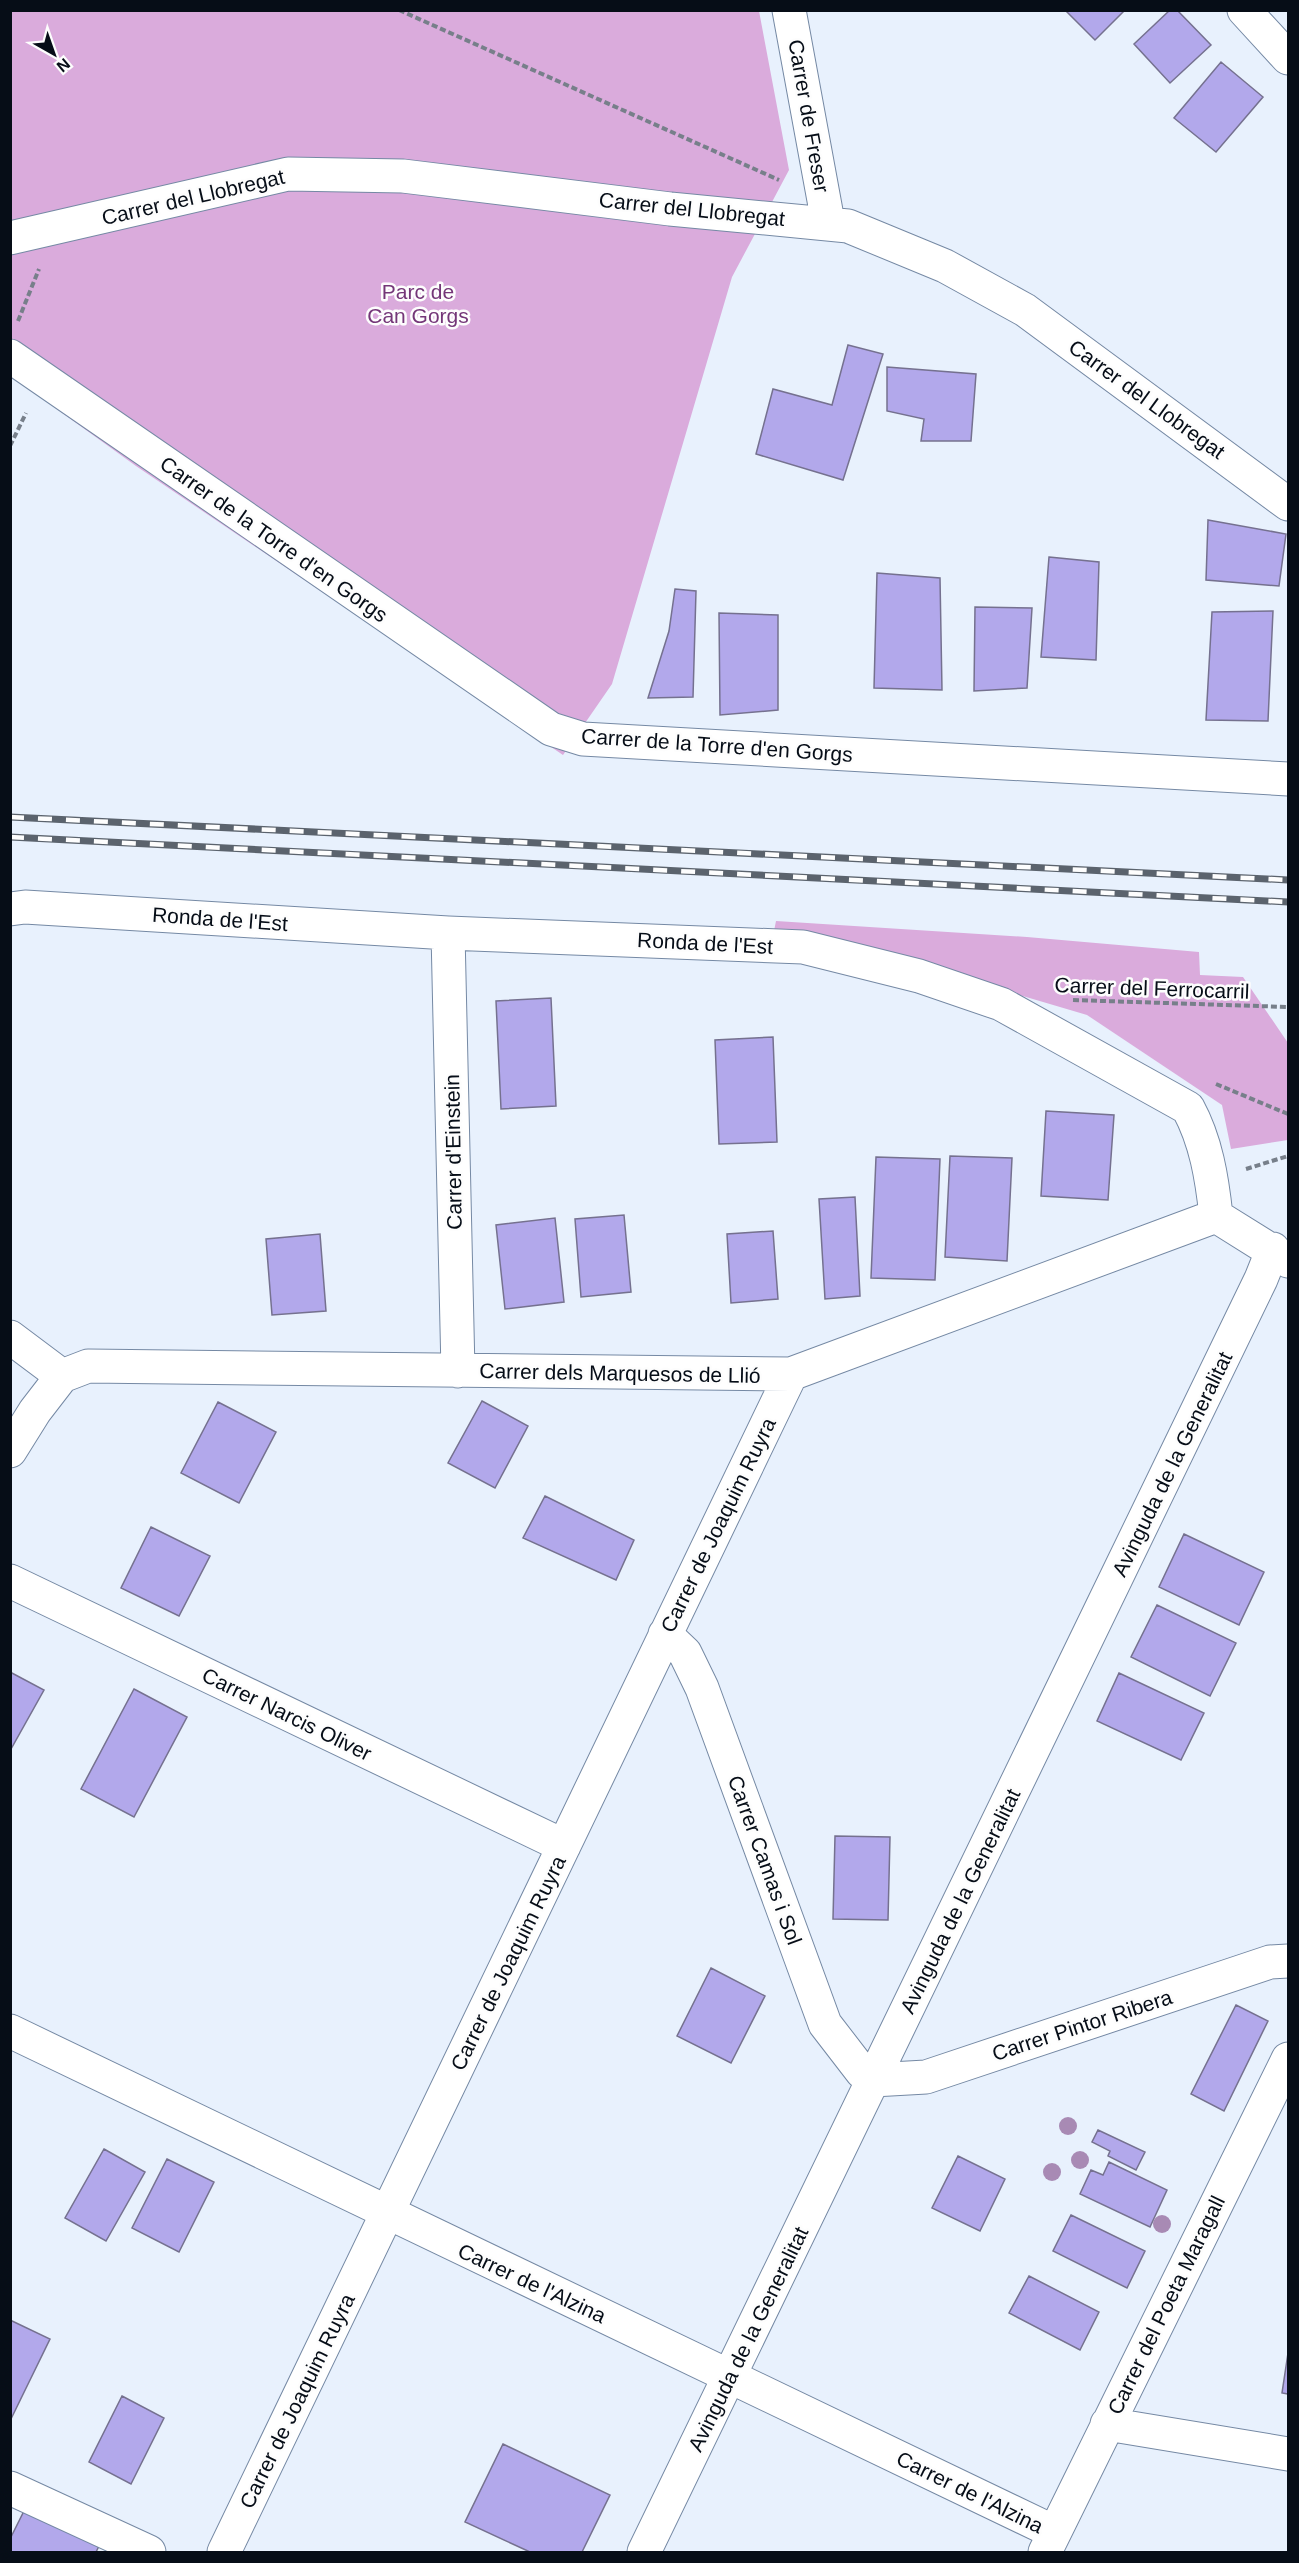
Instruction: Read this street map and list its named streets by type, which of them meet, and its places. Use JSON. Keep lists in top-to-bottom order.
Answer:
{
  "streets": {
    "street": [
      "Carrer de Freser",
      "Carrer del Llobregat",
      "Carrer de la Torre d'en Gorgs",
      "Ronda de l'Est",
      "Carrer d'Einstein",
      "Carrer dels Marquesos de Llió",
      "Avinguda de la Generalitat",
      "Carrer de Joaquim Ruyra",
      "Carrer Narcis Oliver",
      "Carrer Camas i Sol",
      "Carrer Pintor Ribera",
      "Carrer de l'Alzina",
      "Carrer del Poeta Maragall"
    ],
    "path": ["Carrer del Ferrocarril"]
  },
  "crossings": [
    ["Carrer de Freser", "Carrer del Llobregat"],
    ["Ronda de l'Est", "Carrer d'Einstein"],
    ["Ronda de l'Est", "Carrer dels Marquesos de Llió"],
    ["Carrer d'Einstein", "Carrer dels Marquesos de Llió"],
    ["Carrer dels Marquesos de Llió", "Carrer de Joaquim Ruyra"],
    ["Avinguda de la Generalitat", "Carrer Camas i Sol"],
    ["Avinguda de la Generalitat", "Carrer Pintor Ribera"],
    ["Avinguda de la Generalitat", "Carrer de l'Alzina"],
    ["Carrer de Joaquim Ruyra", "Carrer Narcis Oliver"],
    ["Carrer de Joaquim Ruyra", "Carrer Camas i Sol"],
    ["Carrer de Joaquim Ruyra", "Carrer de l'Alzina"],
    ["Carrer Camas i Sol", "Carrer Pintor Ribera"],
    ["Carrer de l'Alzina", "Carrer del Poeta Maragall"]
  ],
  "parks": ["Parc de Can Gorgs"],
  "north": "bottom right"
}
